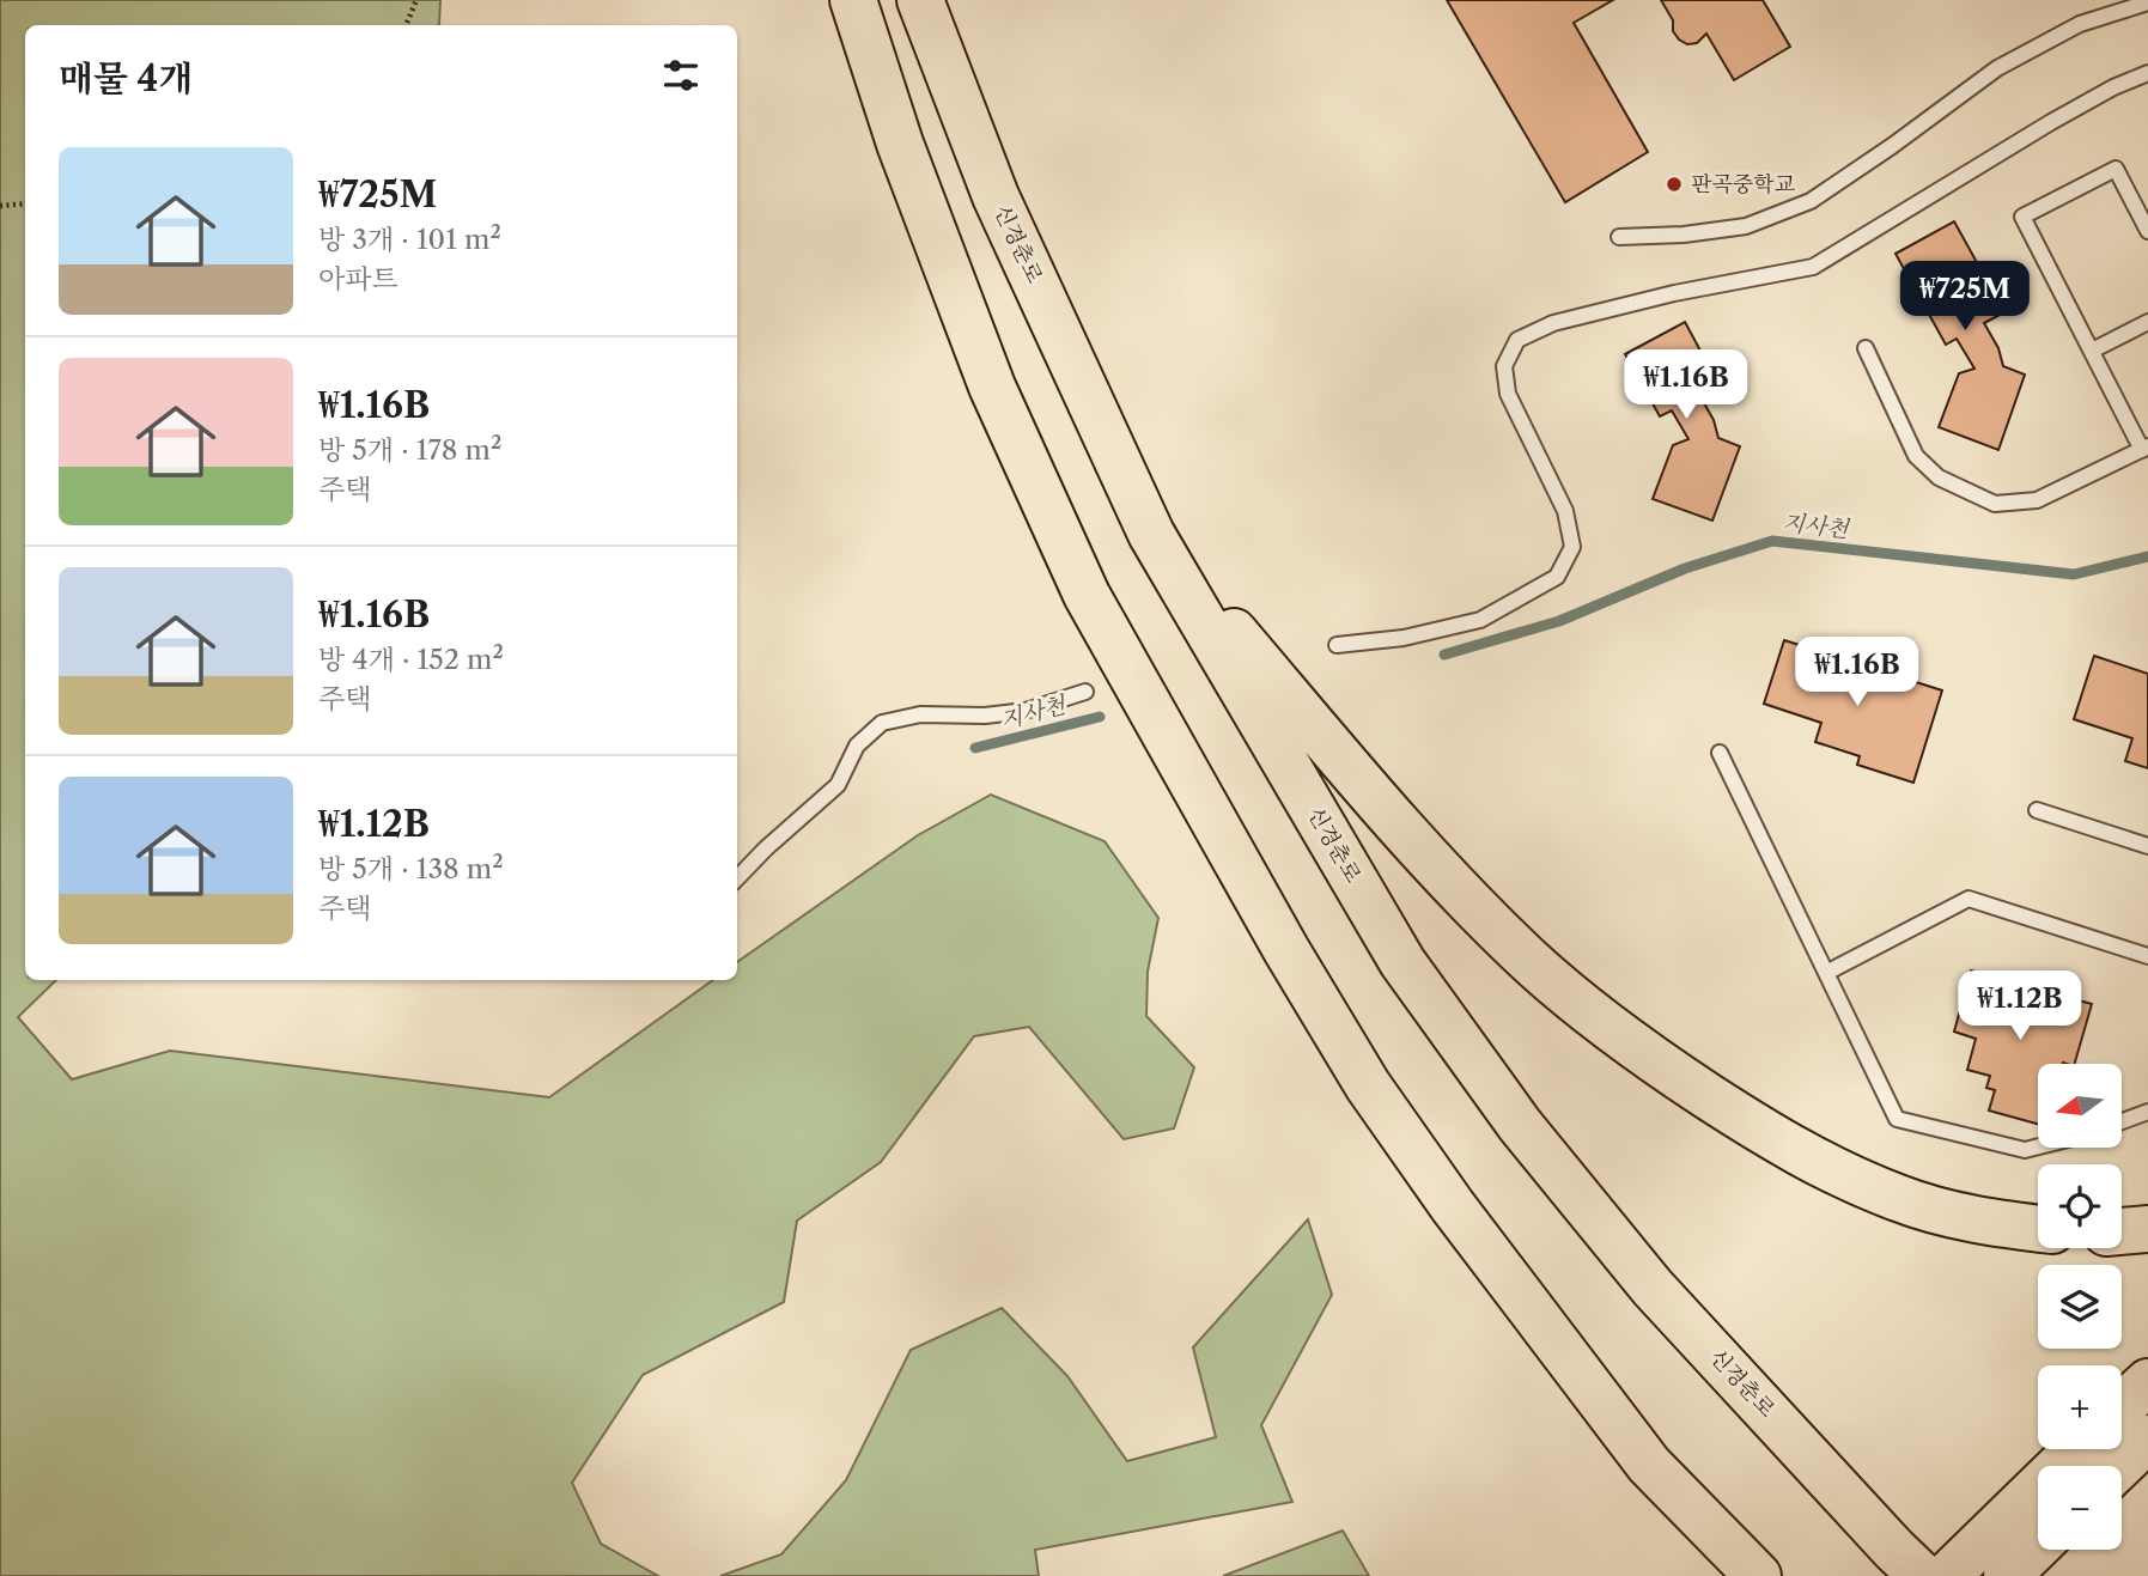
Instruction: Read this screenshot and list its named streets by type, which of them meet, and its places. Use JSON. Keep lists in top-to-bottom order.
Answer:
{
  "streets": {
    "highway": ["신경춘로"]
  },
  "water": ["지사천"],
  "places": ["판곡중학교"],
  "north": "left",
  "page": {
    "heading": "매물 4개",
    "list": [
      {
        "name": "₩725M",
        "note": "방 3개 · 101 m² · 아파트"
      },
      {
        "name": "₩1.16B",
        "note": "방 5개 · 178 m² · 주택"
      },
      {
        "name": "₩1.16B",
        "note": "방 4개 · 152 m² · 주택"
      },
      {
        "name": "₩1.12B",
        "note": "방 5개 · 138 m² · 주택"
      }
    ],
    "price": [
      "₩725M",
      "₩1.16B",
      "₩1.16B",
      "₩1.12B"
    ],
    "map_buttons": ["+", "−"]
  }
}
